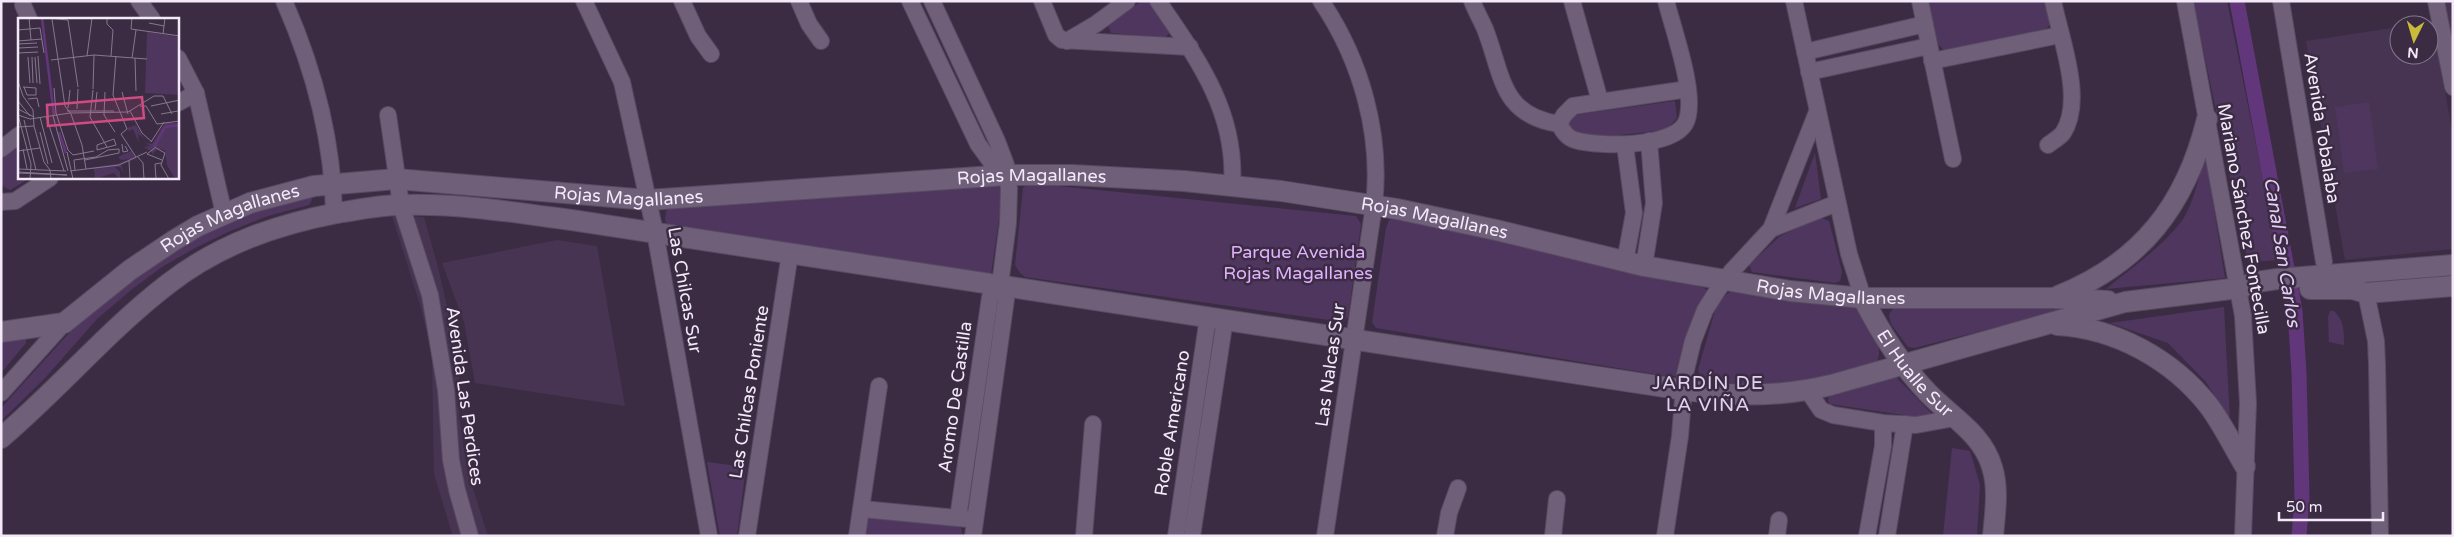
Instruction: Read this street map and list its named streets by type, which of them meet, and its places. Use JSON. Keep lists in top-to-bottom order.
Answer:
{
  "streets": {
    "street": [
      "Avenida Tobalaba",
      "Rojas Magallanes",
      "Mariano Sánchez Fontecilla",
      "Las Chilcas Sur",
      "Las Nalcas Sur",
      "El Hualle Sur",
      "Las Chilcas Poniente",
      "Avenida Las Perdices",
      "Aromo De Castilla",
      "Roble Americano"
    ]
  },
  "crossings": [
    ["Rojas Magallanes", "Mariano Sánchez Fontecilla"],
    ["Rojas Magallanes", "Las Chilcas Sur"],
    ["Rojas Magallanes", "Las Nalcas Sur"],
    ["Rojas Magallanes", "El Hualle Sur"],
    ["Rojas Magallanes", "Las Chilcas Poniente"],
    ["Rojas Magallanes", "Avenida Las Perdices"],
    ["Rojas Magallanes", "Aromo De Castilla"],
    ["Rojas Magallanes", "Roble Americano"]
  ],
  "districts": ["JARDÍN DE LA VIÑA"],
  "water": ["Canal San Carlos"],
  "parks": ["Parque Avenida Rojas Magallanes"],
  "scale_bar": "50 m",
  "north": "bottom"
}
